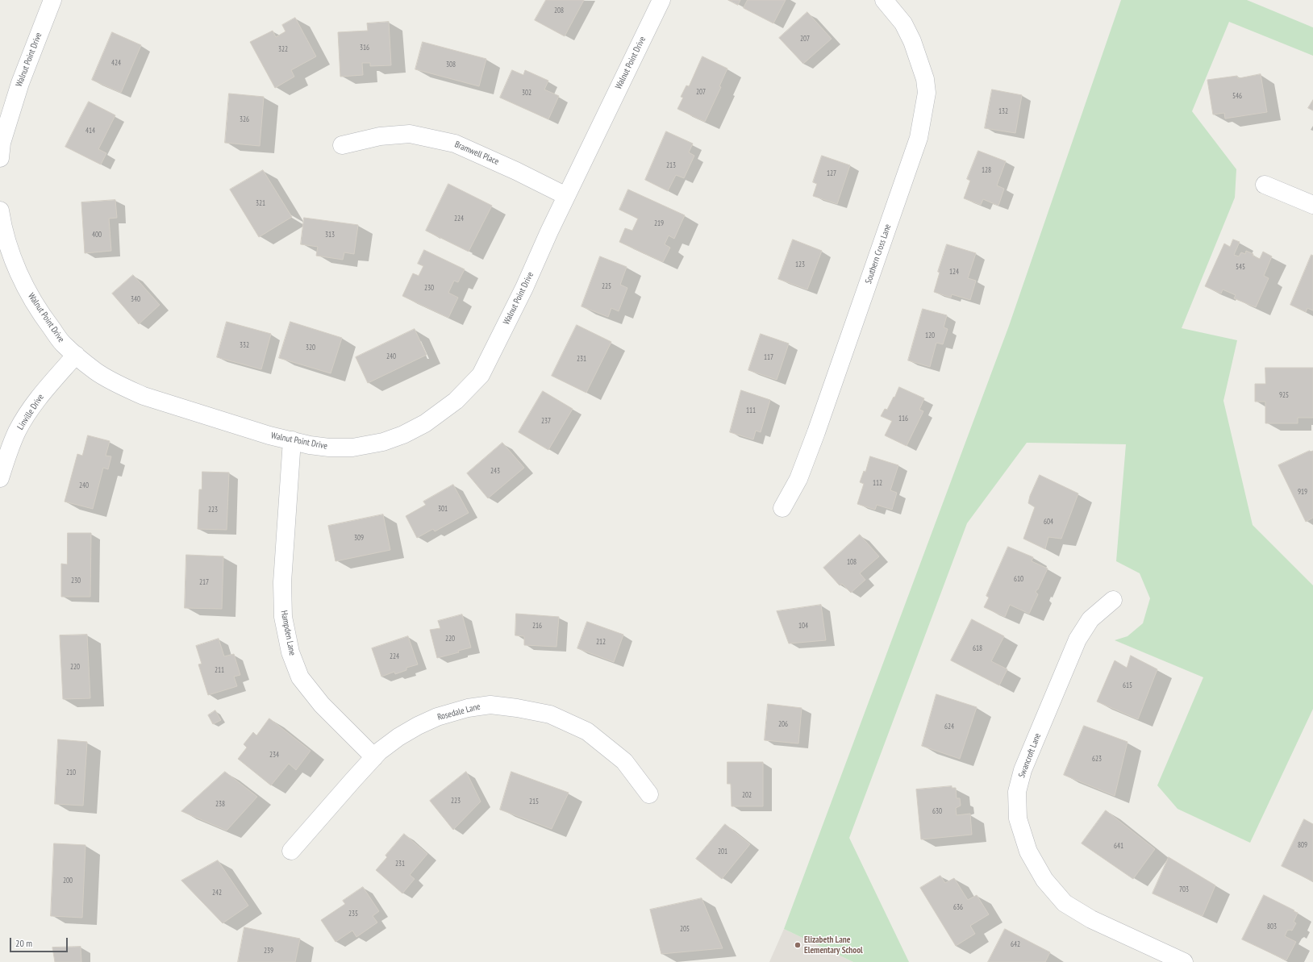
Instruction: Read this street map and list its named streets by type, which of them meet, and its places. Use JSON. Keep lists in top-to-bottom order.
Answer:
{
  "streets": {
    "street": [
      "Walnut Point Drive",
      "Bramwell Place",
      "Southern Cross Lane",
      "Linville Drive",
      "Hampden Lane",
      "Rosedale Lane",
      "Swancroft Lane"
    ]
  },
  "crossings": [
    ["Walnut Point Drive", "Bramwell Place"],
    ["Walnut Point Drive", "Linville Drive"],
    ["Walnut Point Drive", "Hampden Lane"],
    ["Hampden Lane", "Rosedale Lane"]
  ],
  "places": ["Elizabeth Lane Elementary School"],
  "house_numbers": [
    "208",
    "207",
    "316",
    "322",
    "424",
    "308",
    "207",
    "302",
    "546",
    "132",
    "326",
    "414",
    "213",
    "128",
    "127",
    "321",
    "224",
    "219",
    "400",
    "313",
    "123",
    "545",
    "124",
    "225",
    "230",
    "340",
    "120",
    "332",
    "320",
    "240",
    "117",
    "231",
    "925",
    "111",
    "116",
    "237",
    "243",
    "112",
    "240",
    "919",
    "301",
    "223",
    "604",
    "309",
    "108",
    "610",
    "230",
    "217",
    "216",
    "104",
    "220",
    "212",
    "618",
    "224",
    "220",
    "211",
    "615",
    "206",
    "624",
    "234",
    "623",
    "210",
    "202",
    "223",
    "215",
    "238",
    "630",
    "809",
    "641",
    "201",
    "231",
    "200",
    "703",
    "242",
    "636",
    "235",
    "803",
    "205",
    "642",
    "239"
  ],
  "scale_bar": "20 m"
}
